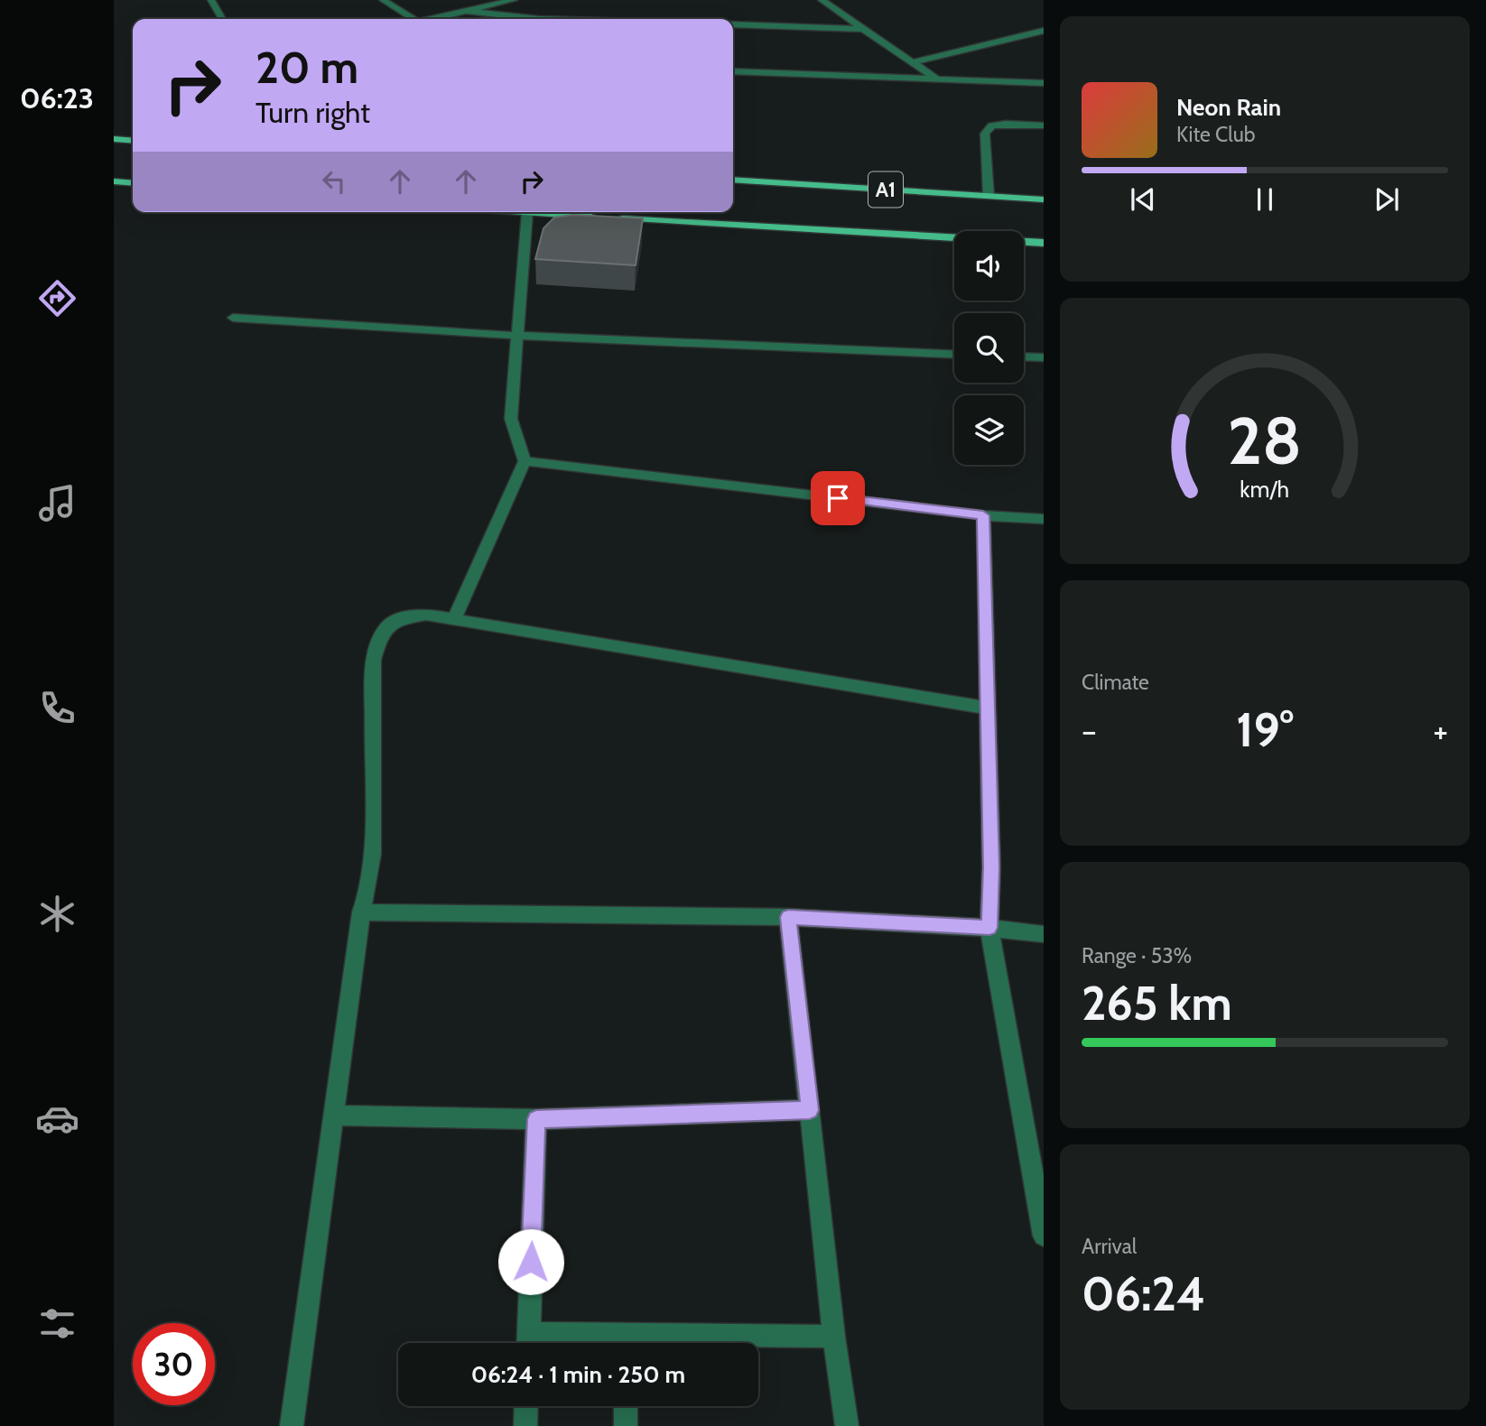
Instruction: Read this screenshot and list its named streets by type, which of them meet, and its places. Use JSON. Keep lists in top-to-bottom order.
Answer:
{
  "streets": {
    "main road": ["A1"]
  },
  "page": {
    "tabs": "06:23",
    "turn": ["20 m", "Turn right"],
    "song": ["Neon Rain", "Kite Club"],
    "tile": [
      "Climate",
      ["Range · 53%", "265 km"],
      ["Arrival", "06:24"]
    ],
    "heat": ["−", "19°", "+"],
    "limit": "30",
    "trip": "06:24 · 1 min · 250 m",
    "gauge": ["28", "km/h"]
  }
}
